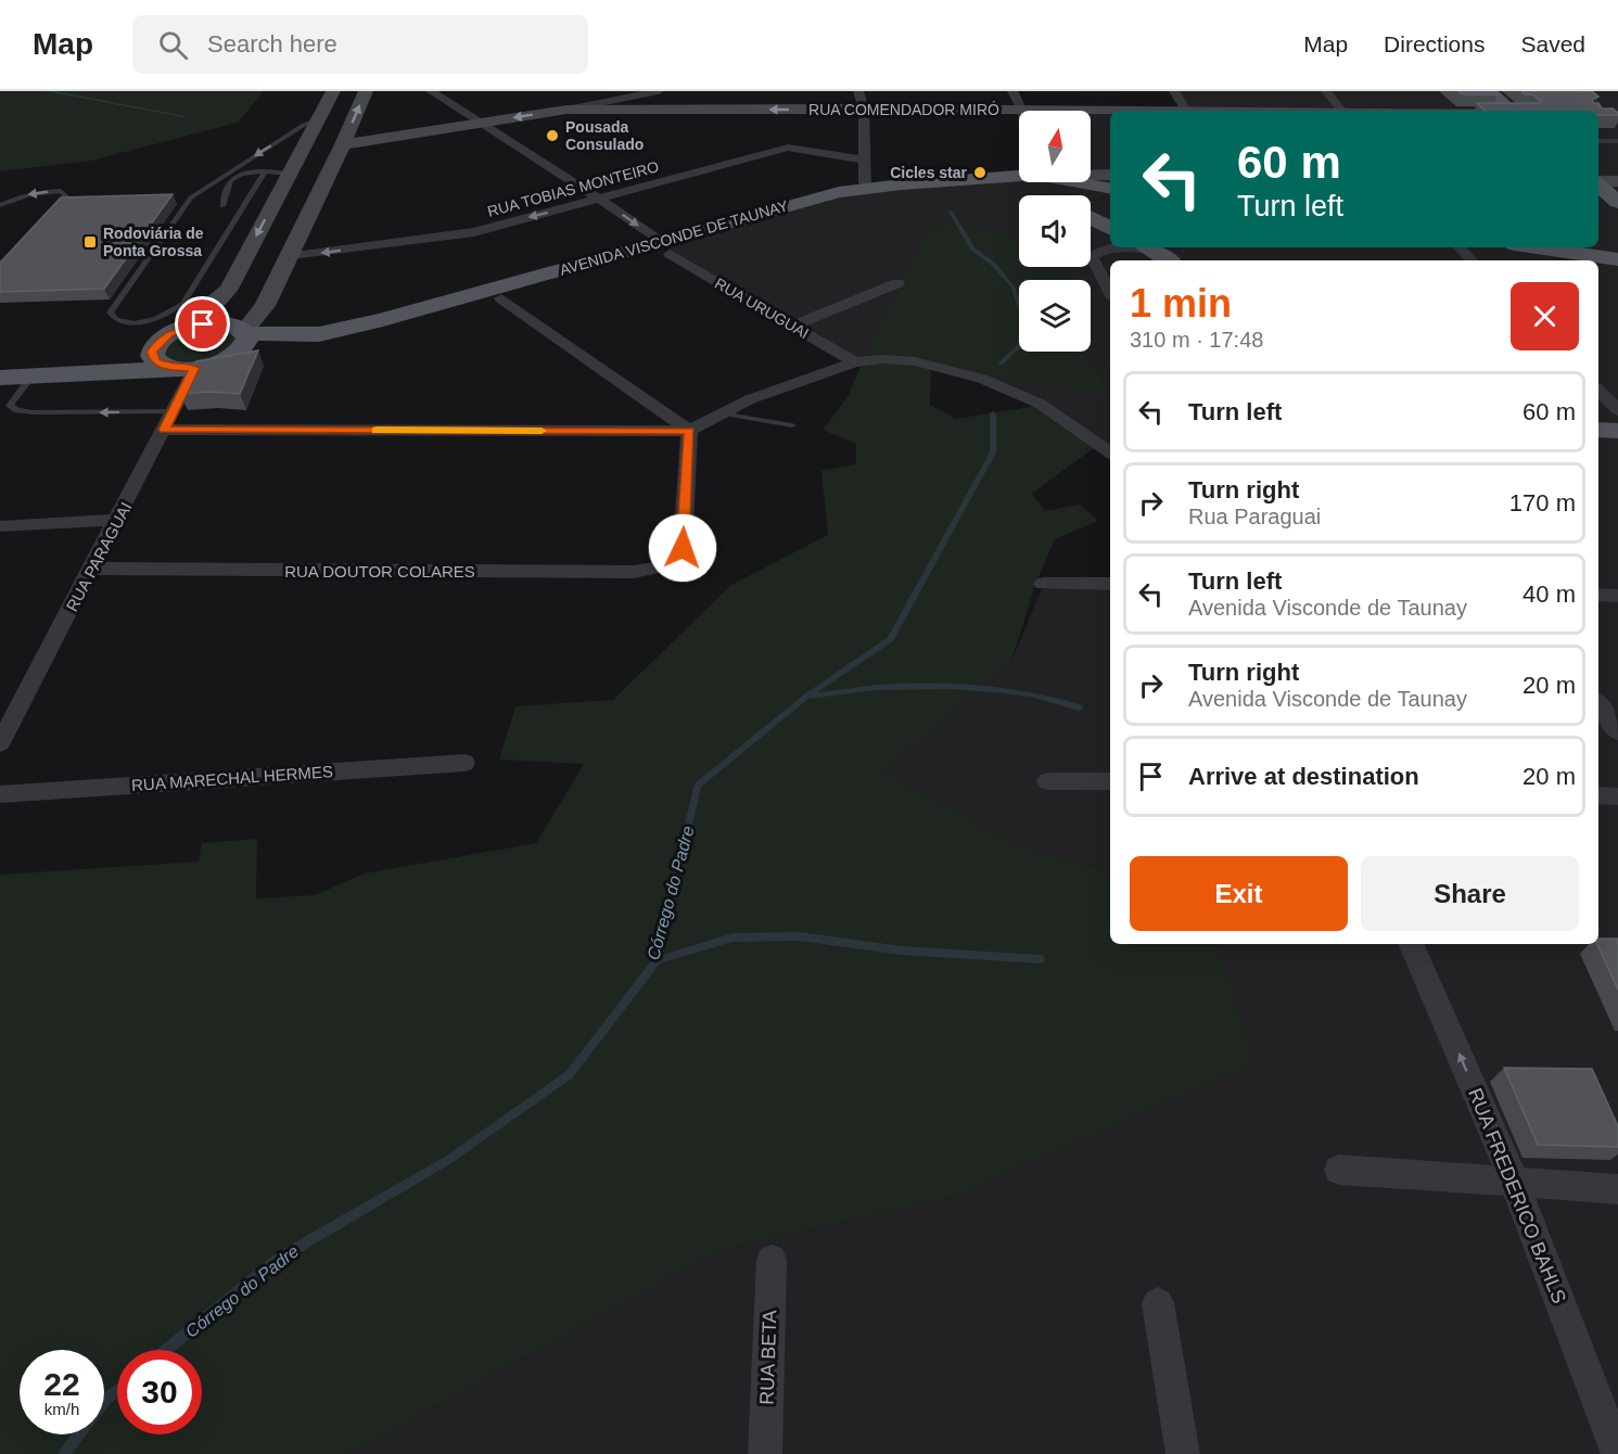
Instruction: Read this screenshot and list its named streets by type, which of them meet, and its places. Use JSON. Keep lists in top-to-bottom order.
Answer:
{
  "streets": {
    "main road": ["RUA COMENDADOR MIRÓ", "AVENIDA VISCONDE DE TAUNAY"],
    "street": [
      "RUA TOBIAS MONTEIRO",
      "RUA URUGUAI",
      "RUA PARAGUAI",
      "RUA DOUTOR COLARES",
      "RUA MARECHAL HERMES",
      "RUA FREDERICO BAHLS",
      "RUA BETA"
    ]
  },
  "crossings": [
    ["RUA COMENDADOR MIRÓ", "RUA URUGUAI"],
    ["RUA TOBIAS MONTEIRO", "RUA URUGUAI"],
    ["AVENIDA VISCONDE DE TAUNAY", "RUA URUGUAI"],
    ["RUA PARAGUAI", "RUA DOUTOR COLARES"]
  ],
  "one_way": ["RUA COMENDADOR MIRÓ", "RUA FREDERICO BAHLS"],
  "water": ["Córrego do Padre"],
  "places": {
    "other": ["Pousada Consulado", "Cicles star"],
    "transit": ["Rodoviária de Ponta Grossa"]
  },
  "north": "top",
  "page": {
    "header": "Map",
    "search": "Search here",
    "nav": ["Map", "Directions", "Saved"],
    "turn": ["60 m", "Turn left"],
    "heading": ["1 min", "310 m · 17:48"],
    "list": [
      {
        "name": "Turn left",
        "value": "60 m"
      },
      {
        "name": "Turn right",
        "note": "Rua Paraguai",
        "value": "170 m"
      },
      {
        "name": "Turn left",
        "note": "Avenida Visconde de Taunay",
        "value": "40 m"
      },
      {
        "name": "Turn right",
        "note": "Avenida Visconde de Taunay",
        "value": "20 m"
      },
      {
        "name": "Arrive at destination",
        "value": "20 m"
      }
    ],
    "buttons": ["Exit", "Share"],
    "speed": "22 km/h",
    "limit": "30"
  }
}
